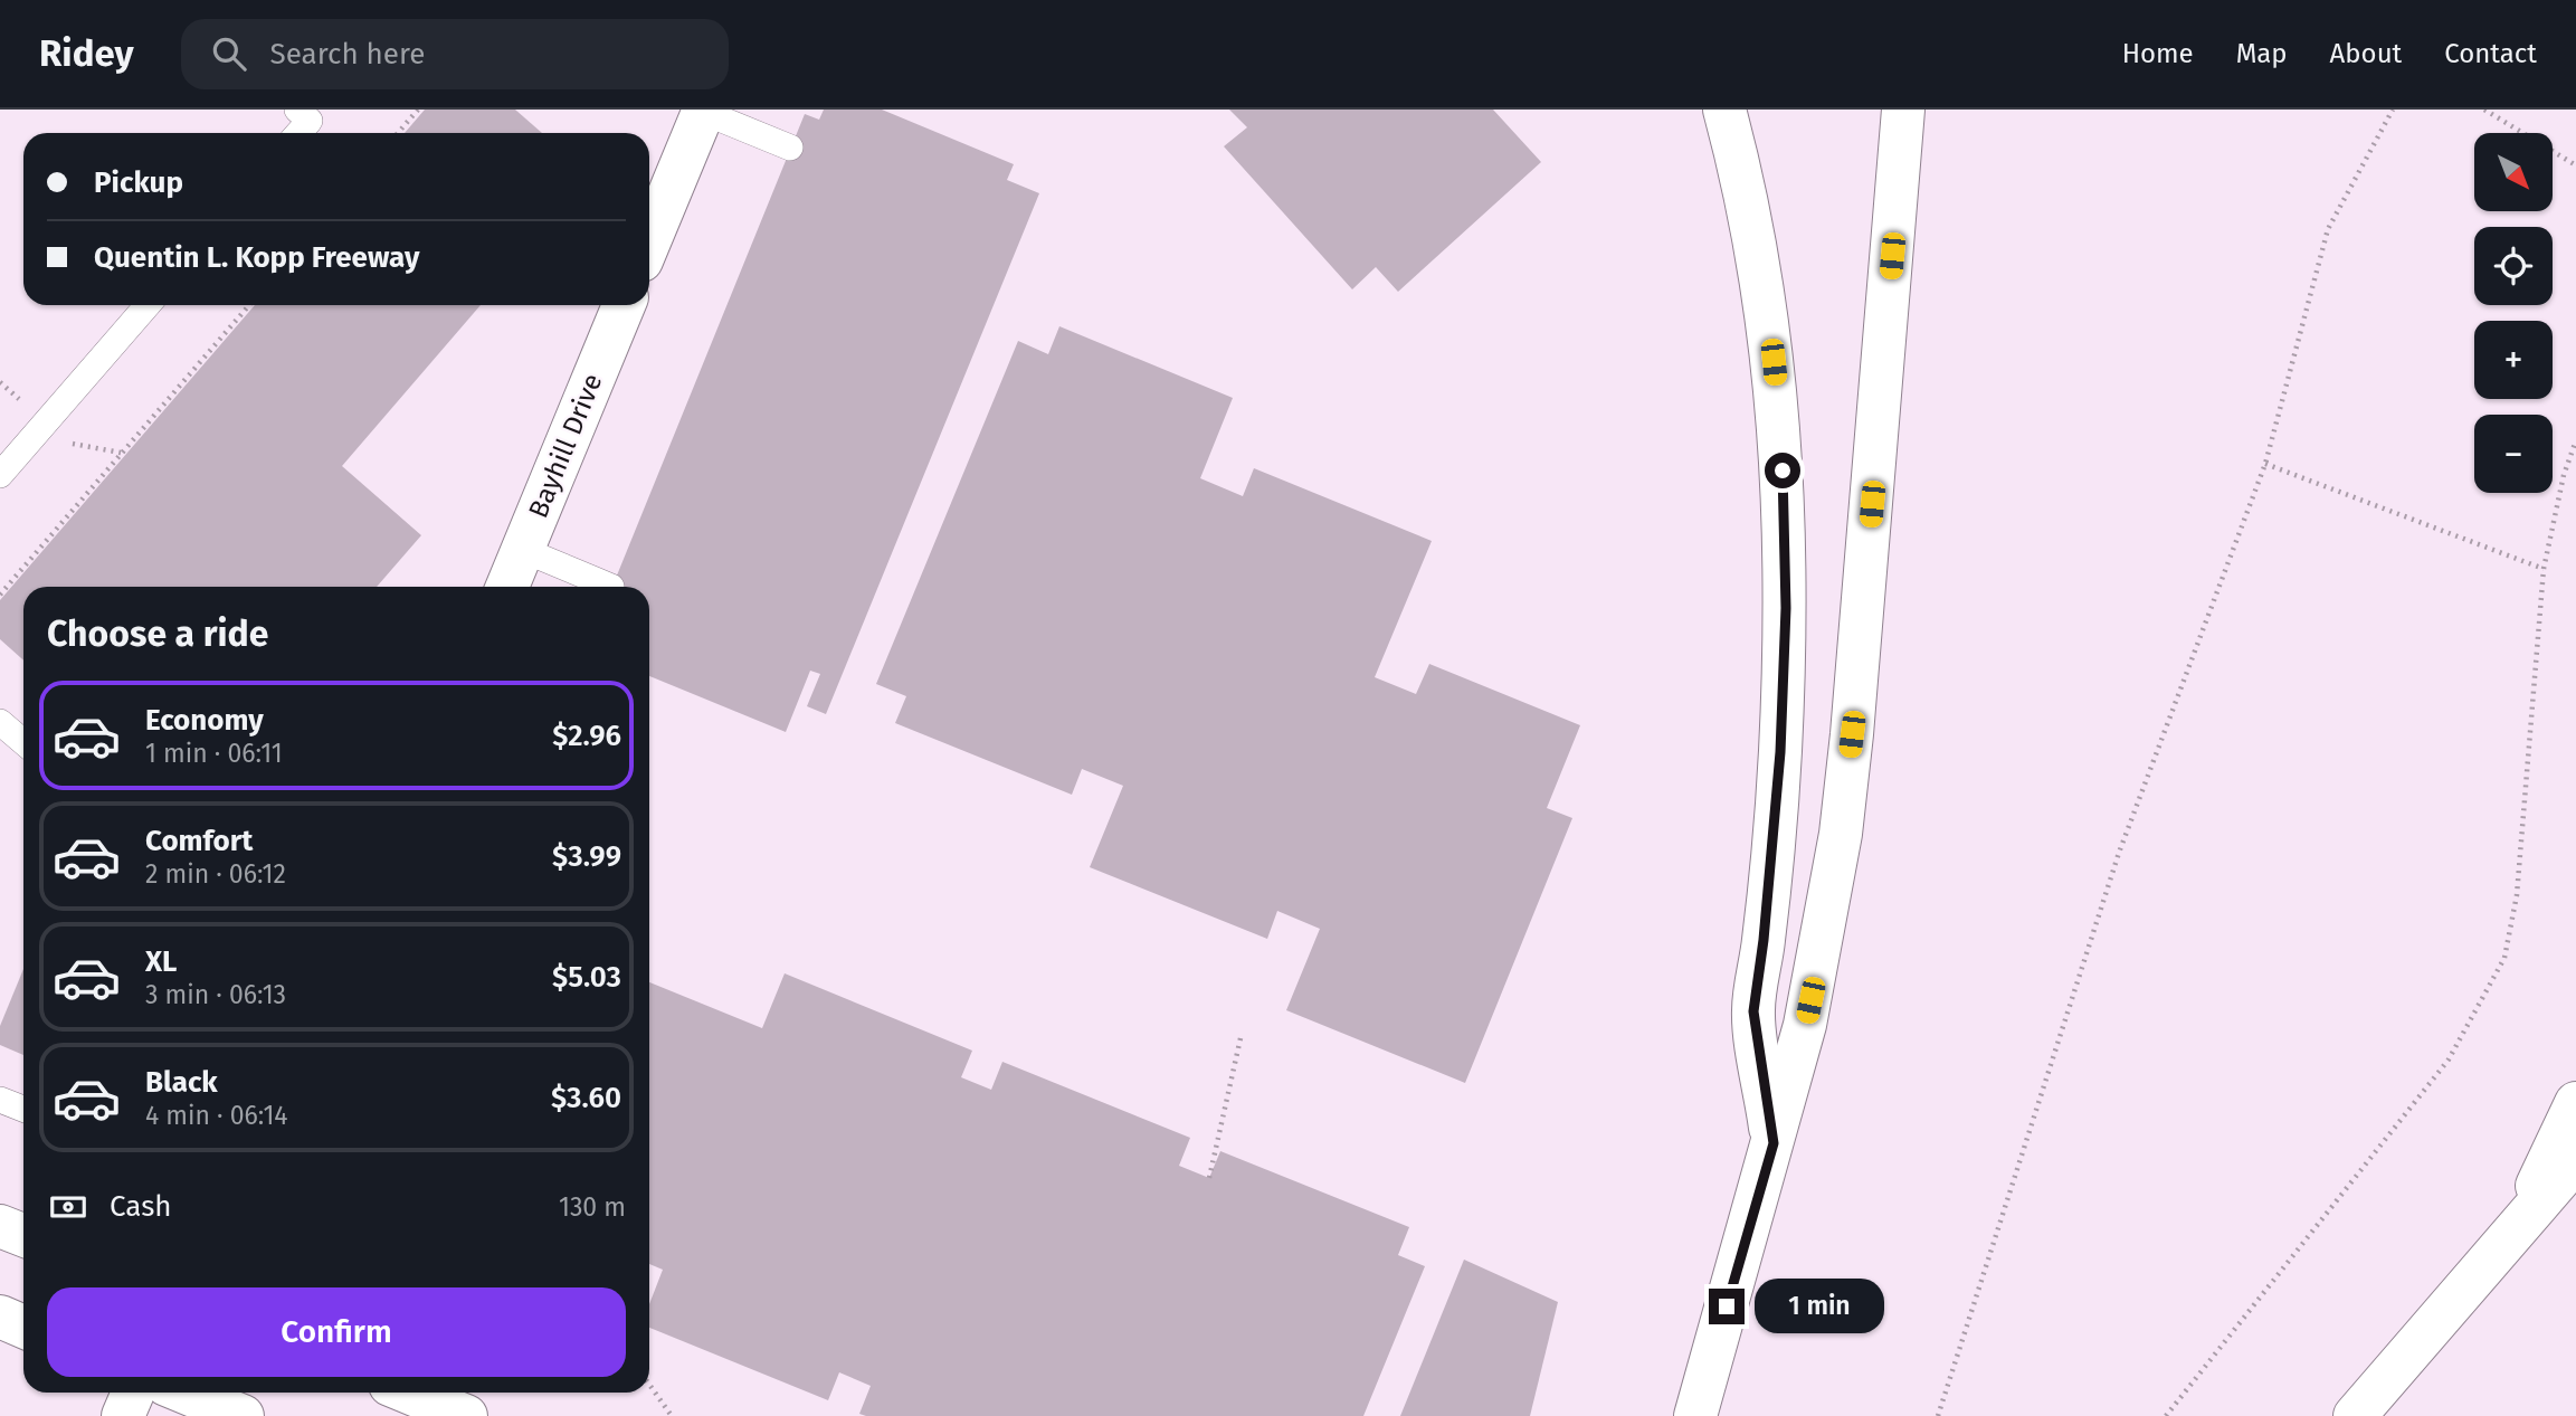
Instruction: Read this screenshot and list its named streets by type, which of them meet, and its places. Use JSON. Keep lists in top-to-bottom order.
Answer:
{
  "streets": {
    "main road": ["Bayhill Drive"]
  },
  "north": "bottom right",
  "page": {
    "header": "Ridey",
    "search": "Search here",
    "nav": [
      "Home",
      "Map",
      "About",
      "Contact"
    ],
    "map_buttons": ["+", "−"],
    "banner": ["Pickup", "Quentin L. Kopp Freeway"],
    "heading": "Choose a ride",
    "list": [
      {
        "name": "Economy",
        "note": "1 min · 06:11",
        "value": "$2.96"
      },
      {
        "name": "Comfort",
        "note": "2 min · 06:12",
        "value": "$3.99"
      },
      {
        "name": "XL",
        "note": "3 min · 06:13",
        "value": "$5.03"
      },
      {
        "name": "Black",
        "note": "4 min · 06:14",
        "value": "$3.60"
      }
    ],
    "pay": ["Cash", "130 m"],
    "buttons": "Confirm",
    "bubble": "1 min"
  }
}
